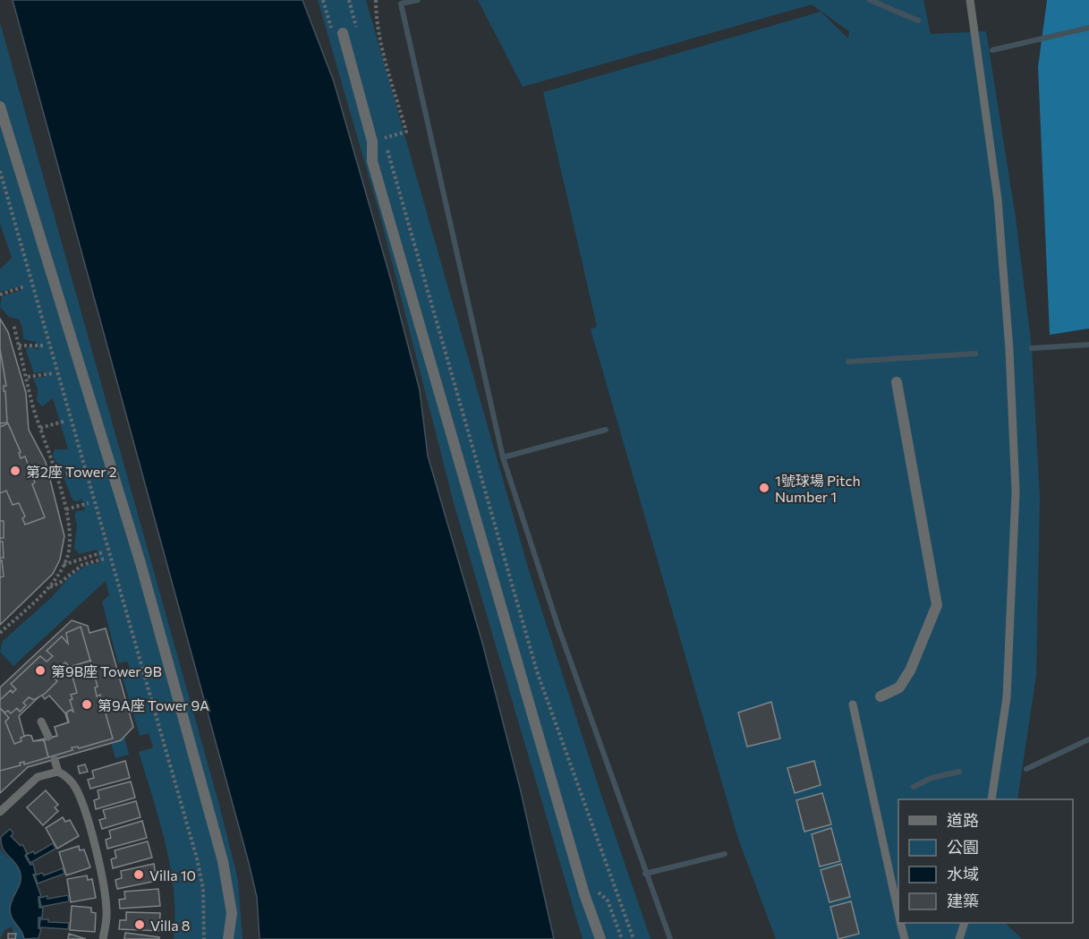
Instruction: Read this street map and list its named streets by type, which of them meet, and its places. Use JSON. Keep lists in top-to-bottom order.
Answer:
{
  "places": [
    "第2座 Tower 2",
    "1號球場 Pitch Number 1",
    "第9B座 Tower 9B",
    "第9A座 Tower 9A",
    "Villa 10",
    "Villa 8"
  ],
  "legend": [
    "道路",
    "公園",
    "水域",
    "建築"
  ]
}
